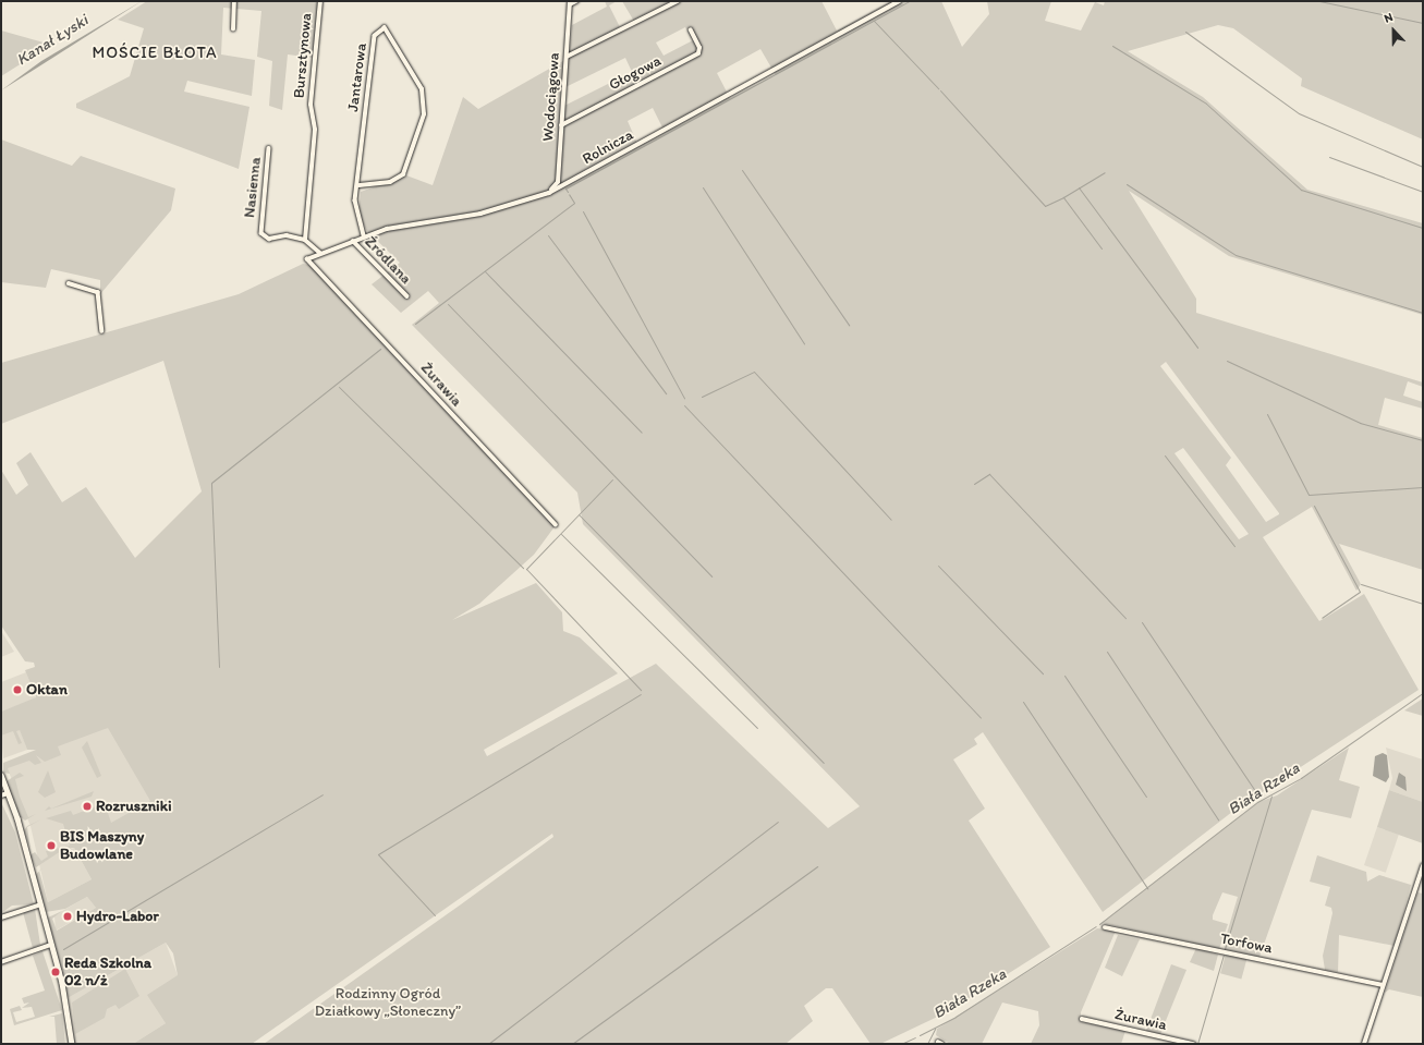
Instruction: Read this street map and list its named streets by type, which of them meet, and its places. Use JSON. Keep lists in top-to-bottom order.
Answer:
{
  "streets": {
    "street": [
      "Bursztynowa",
      "Głogowa",
      "Jantarowa",
      "Wodociągowa",
      "Rolnicza",
      "Nasienna",
      "Źródlana",
      "Żurawia",
      "Torfowa"
    ]
  },
  "crossings": [
    ["Bursztynowa", "Nasienna"],
    ["Głogowa", "Wodociągowa"],
    ["Jantarowa", "Rolnicza"],
    ["Wodociągowa", "Rolnicza"],
    ["Rolnicza", "Źródlana"],
    ["Rolnicza", "Żurawia"]
  ],
  "districts": ["MOŚCIE BŁOTA"],
  "water": ["Kanał Łyski", "Biała Rzeka"],
  "parks": ["Rodzinny Ogród Działkowy „Słoneczny”"],
  "places": [
    "Oktan",
    "Rozruszniki",
    "BIS Maszyny Budowlane",
    "Hydro-Labor",
    "Reda Szkolna 02 n/ż"
  ],
  "north": "top"
}
